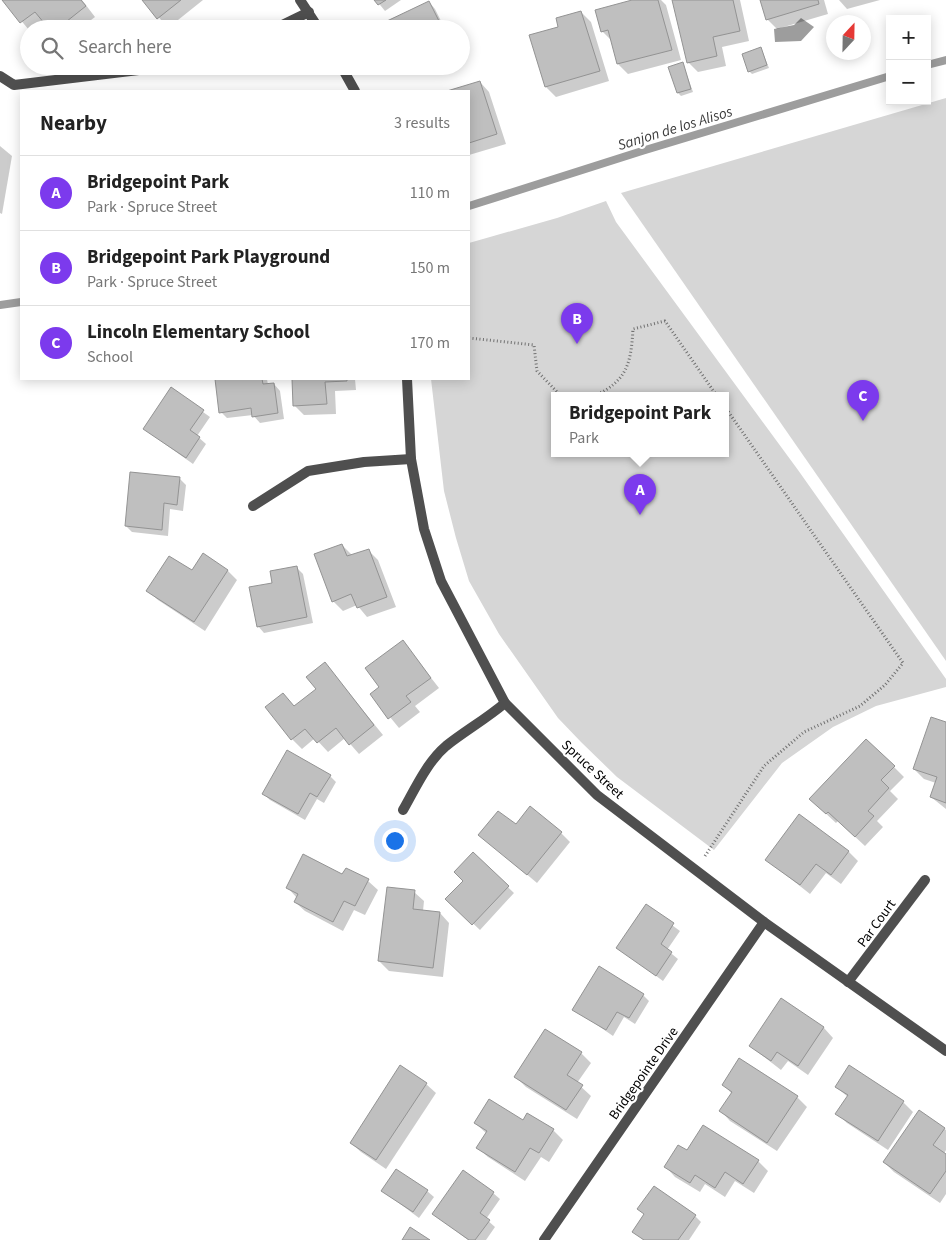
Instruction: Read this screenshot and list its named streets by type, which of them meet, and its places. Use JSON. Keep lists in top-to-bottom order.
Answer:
{
  "streets": {
    "street": ["Spruce Street", "Par Court", "Bridgepointe Drive"]
  },
  "crossings": [
    ["Spruce Street", "Par Court"],
    ["Spruce Street", "Bridgepointe Drive"]
  ],
  "water": ["Sanjon de los Alisos"],
  "north": "top",
  "page": {
    "map_buttons": ["+", "−"],
    "search": "Search here",
    "heading": ["Nearby", "3 results"],
    "list": [
      {
        "mark": "A",
        "name": "Bridgepoint Park",
        "note": "Park · Spruce Street",
        "value": "110 m"
      },
      {
        "mark": "B",
        "name": "Bridgepoint Park Playground",
        "note": "Park · Spruce Street",
        "value": "150 m"
      },
      {
        "mark": "C",
        "name": "Lincoln Elementary School",
        "note": "School",
        "value": "170 m"
      }
    ],
    "pins": ["B", "C", "A"],
    "popup": ["Bridgepoint Park", "Park"]
  }
}
